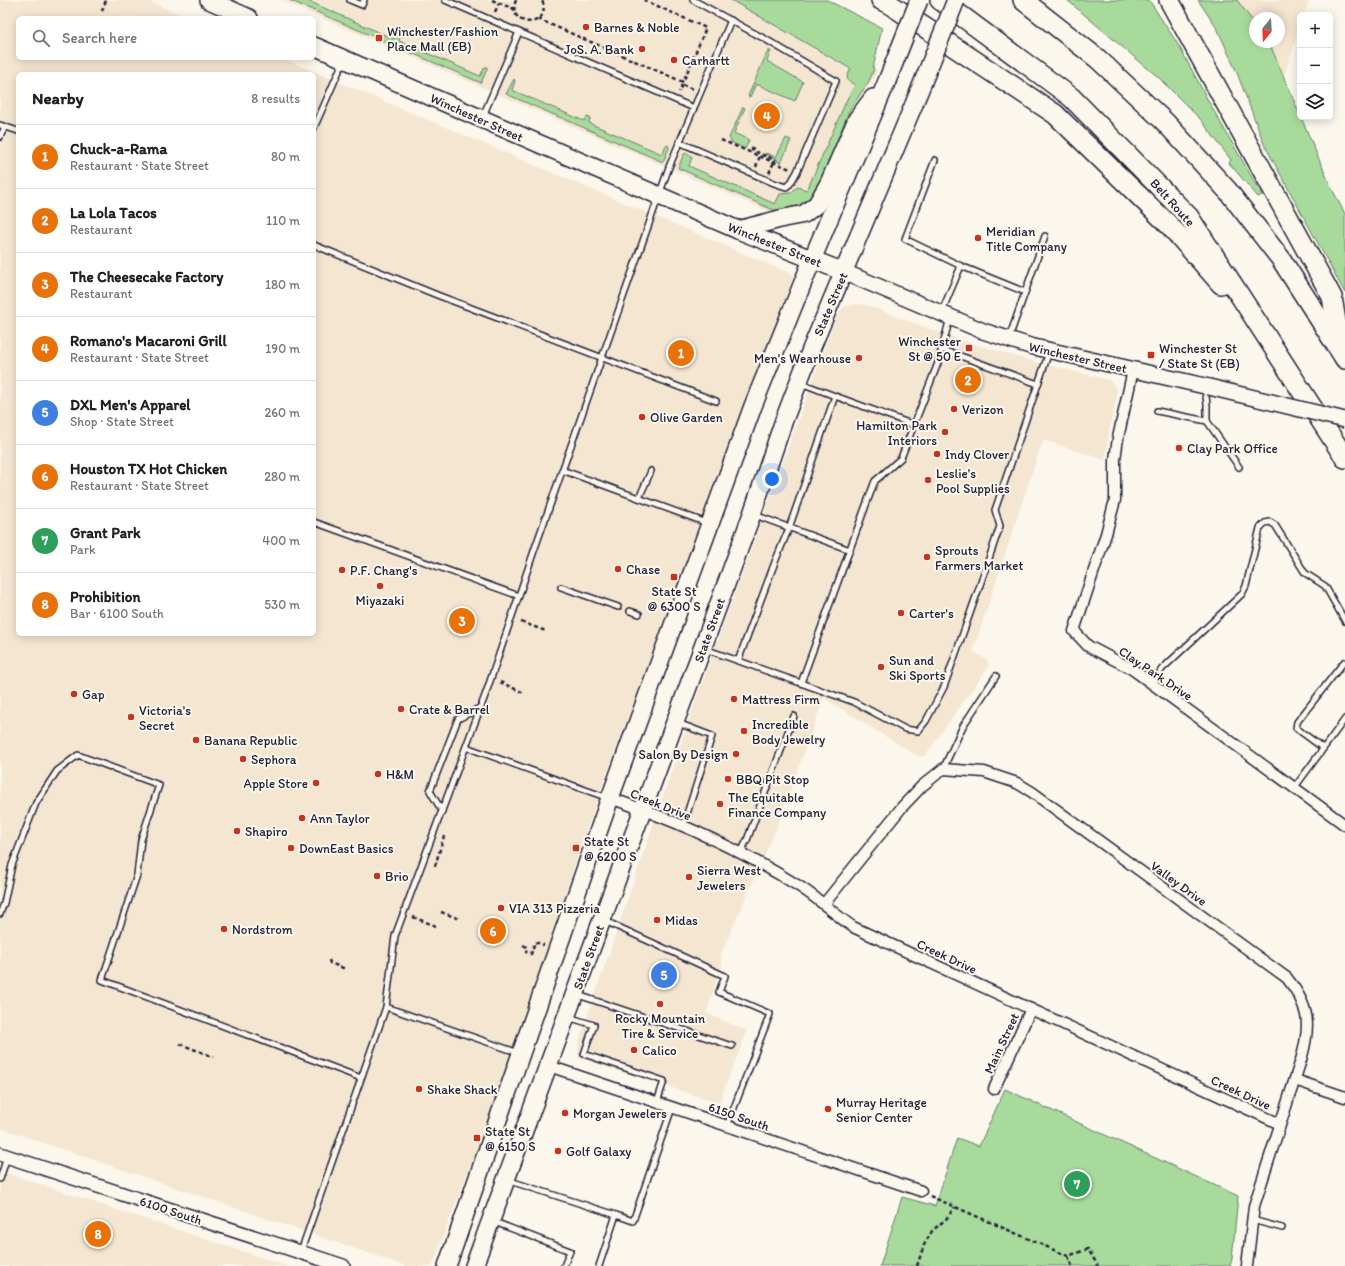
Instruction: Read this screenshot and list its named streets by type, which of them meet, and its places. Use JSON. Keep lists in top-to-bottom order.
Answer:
{
  "streets": {
    "highway": ["Belt Route"],
    "main road": ["Winchester Street", "State Street"],
    "street": [
      "Clay Park Drive",
      "Creek Drive",
      "Valley Drive",
      "Main Street",
      "6150 South",
      "6100 South"
    ]
  },
  "crossings": [
    ["Winchester Street", "State Street"],
    ["Winchester Street", "Clay Park Drive"],
    ["State Street", "Creek Drive"],
    ["State Street", "6150 South"],
    ["Creek Drive", "Valley Drive"],
    ["Creek Drive", "Main Street"]
  ],
  "places": {
    "other": [
      "Barnes & Noble",
      "JoS. A. Bank",
      "Carhartt",
      "Meridian Title Company",
      "Men's Wearhouse",
      "Verizon",
      "Olive Garden",
      "Hamilton Park Interiors",
      "Clay Park Office",
      "Indy Clover",
      "Leslie's Pool Supplies",
      "Sprouts Farmers Market",
      "Chase",
      "P.F. Chang's",
      "Miyazaki",
      "Carter's",
      "Sun and Ski Sports",
      "Gap",
      "Mattress Firm",
      "Crate & Barrel",
      "Victoria's Secret",
      "Incredible Body Jewelry",
      "Banana Republic",
      "Salon By Design",
      "Sephora",
      "H&M",
      "BBQ Pit Stop",
      "Apple Store",
      "The Equitable Finance Company",
      "Ann Taylor",
      "Shapiro",
      "DownEast Basics",
      "Brio",
      "Sierra West Jewelers",
      "VIA 313 Pizzeria",
      "Midas",
      "Nordstrom",
      "Rocky Mountain Tire & Service",
      "Calico",
      "Shake Shack",
      "Murray Heritage Senior Center",
      "Morgan Jewelers",
      "Golf Galaxy"
    ],
    "transit": [
      "Winchester/Fashion Place Mall (EB)",
      "Winchester St @ 50 E",
      "Winchester St / State St (EB)",
      "State St @ 6300 S",
      "State St @ 6200 S",
      "State St @ 6150 S"
    ]
  },
  "north": "bottom",
  "page": {
    "map_buttons": ["+", "−"],
    "search": "Search here",
    "heading": ["Nearby", "8 results"],
    "pins": [
      "4",
      "1",
      "2",
      "3",
      "6",
      "5",
      "7",
      "8"
    ],
    "list": [
      {
        "mark": "1",
        "name": "Chuck-a-Rama",
        "note": "Restaurant · State Street",
        "value": "80 m"
      },
      {
        "mark": "2",
        "name": "La Lola Tacos",
        "note": "Restaurant",
        "value": "110 m"
      },
      {
        "mark": "3",
        "name": "The Cheesecake Factory",
        "note": "Restaurant",
        "value": "180 m"
      },
      {
        "mark": "4",
        "name": "Romano's Macaroni Grill",
        "note": "Restaurant · State Street",
        "value": "190 m"
      },
      {
        "mark": "5",
        "name": "DXL Men's Apparel",
        "note": "Shop · State Street",
        "value": "260 m"
      },
      {
        "mark": "6",
        "name": "Houston TX Hot Chicken",
        "note": "Restaurant · State Street",
        "value": "280 m"
      },
      {
        "mark": "7",
        "name": "Grant Park",
        "note": "Park",
        "value": "400 m"
      },
      {
        "mark": "8",
        "name": "Prohibition",
        "note": "Bar · 6100 South",
        "value": "530 m"
      }
    ]
  }
}
